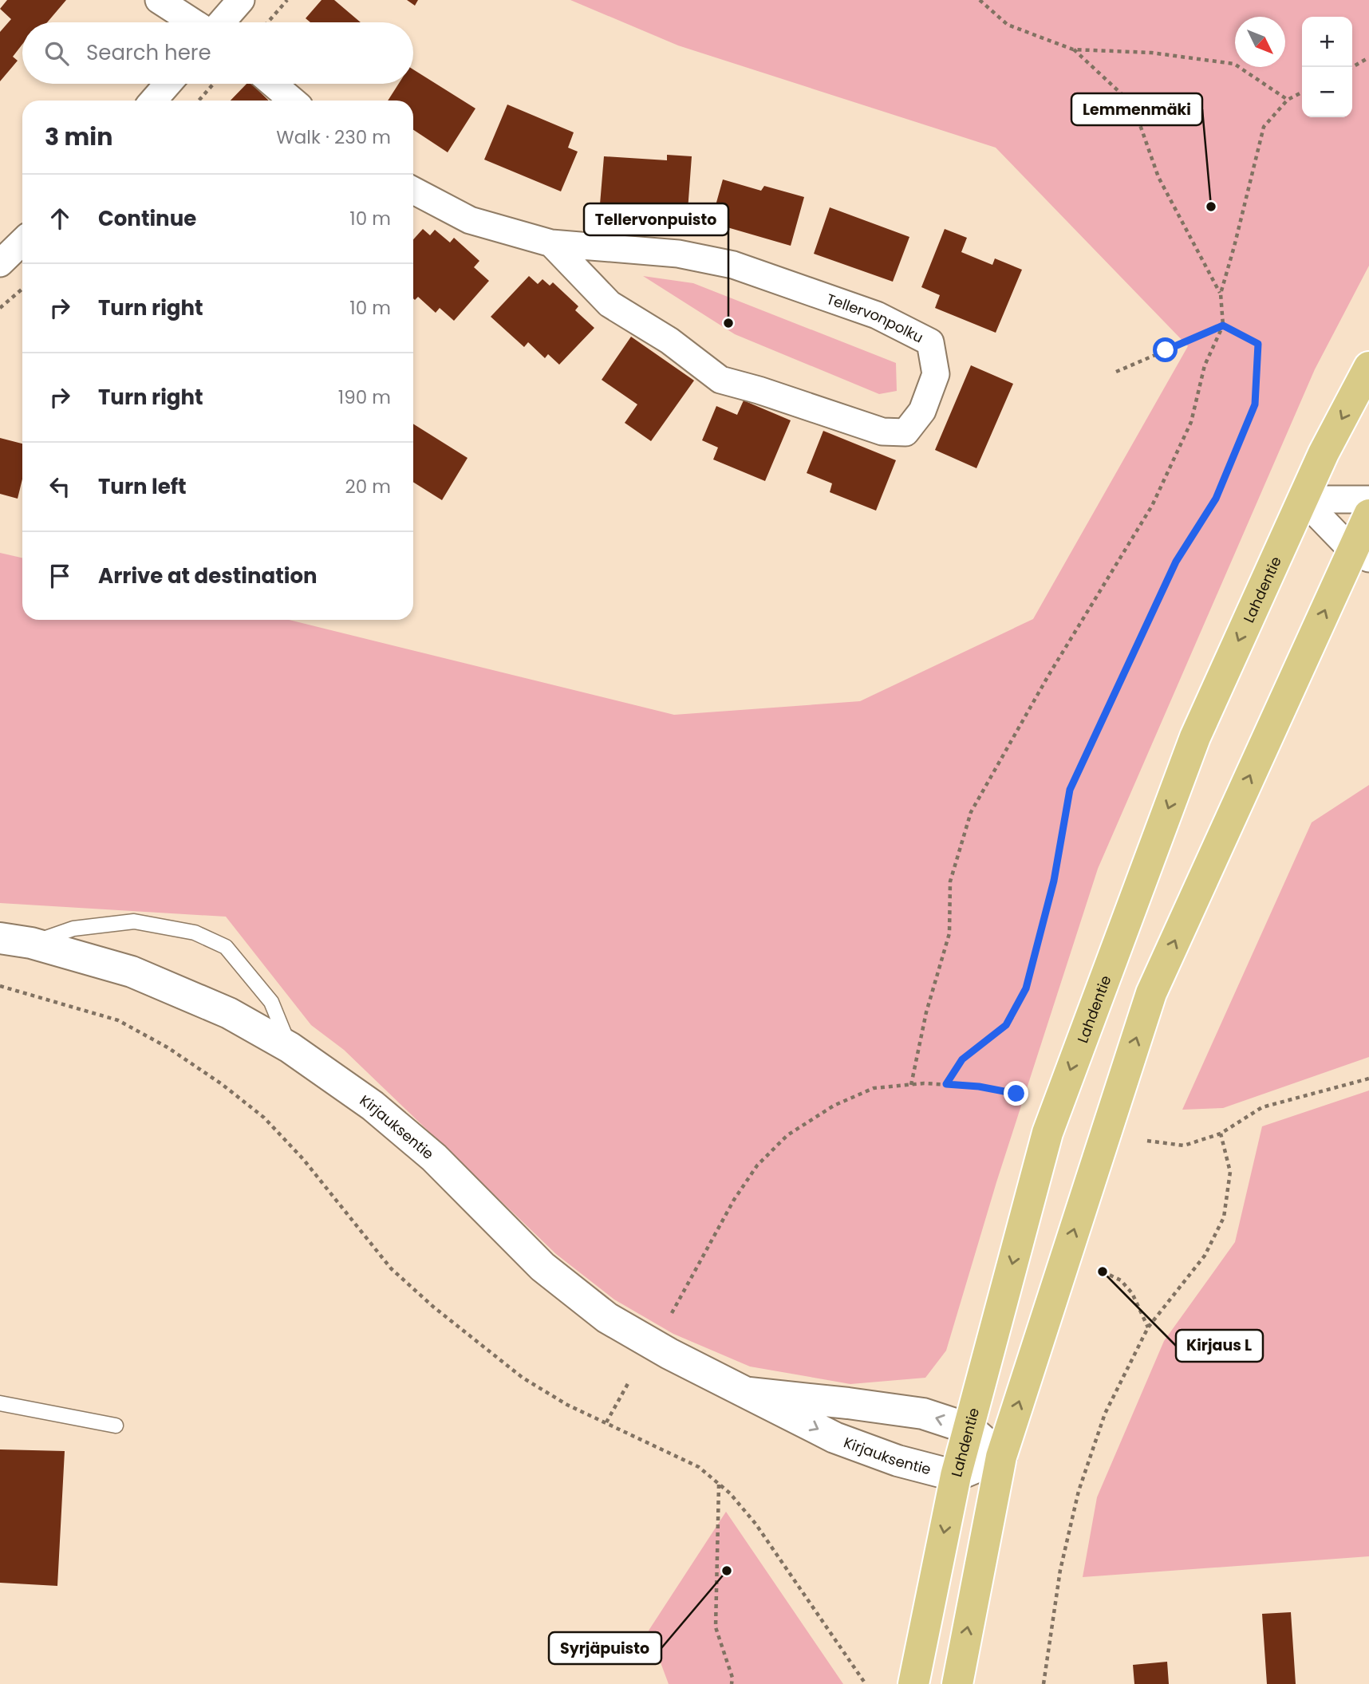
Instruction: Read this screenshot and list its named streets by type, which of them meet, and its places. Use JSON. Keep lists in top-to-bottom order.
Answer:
{
  "streets": {
    "main road": ["Lahdentie"],
    "street": ["Tellervonpolku", "Kirjauksentie"]
  },
  "crossings": [
    ["Lahdentie", "Kirjauksentie"]
  ],
  "places": [
    "Lemmenmäki",
    "Tellervonpuisto",
    "Kirjaus L",
    "Syrjäpuisto"
  ],
  "north": "bottom right",
  "page": {
    "map_buttons": ["+", "−"],
    "search": "Search here",
    "heading": ["3 min", "Walk · 230 m"],
    "list": [
      ["Continue", "10 m"],
      ["Turn right", "10 m"],
      ["Turn right", "190 m"],
      ["Turn left", "20 m"],
      "Arrive at destination"
    ]
  }
}
